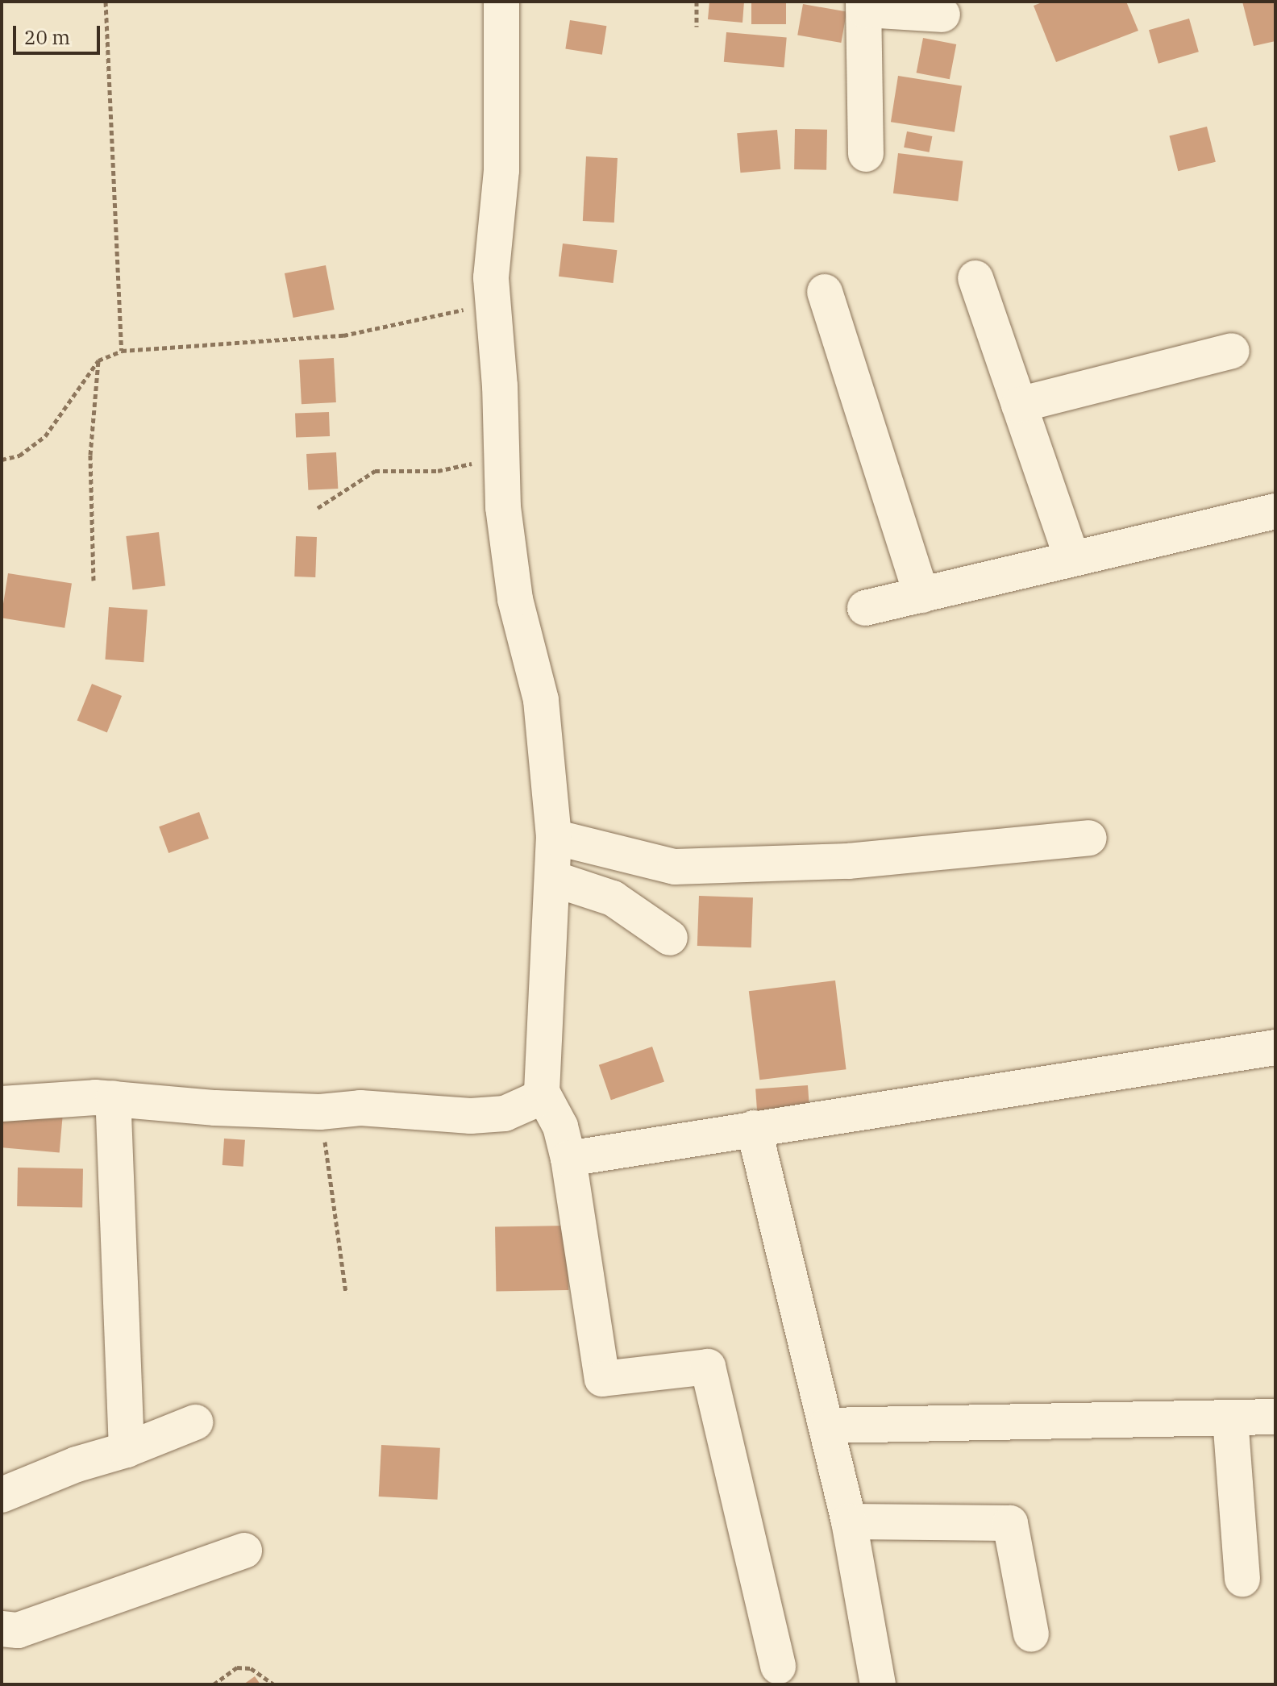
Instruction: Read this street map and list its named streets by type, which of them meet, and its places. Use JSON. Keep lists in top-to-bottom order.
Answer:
{
  "scale_bar": "20 m"
}
